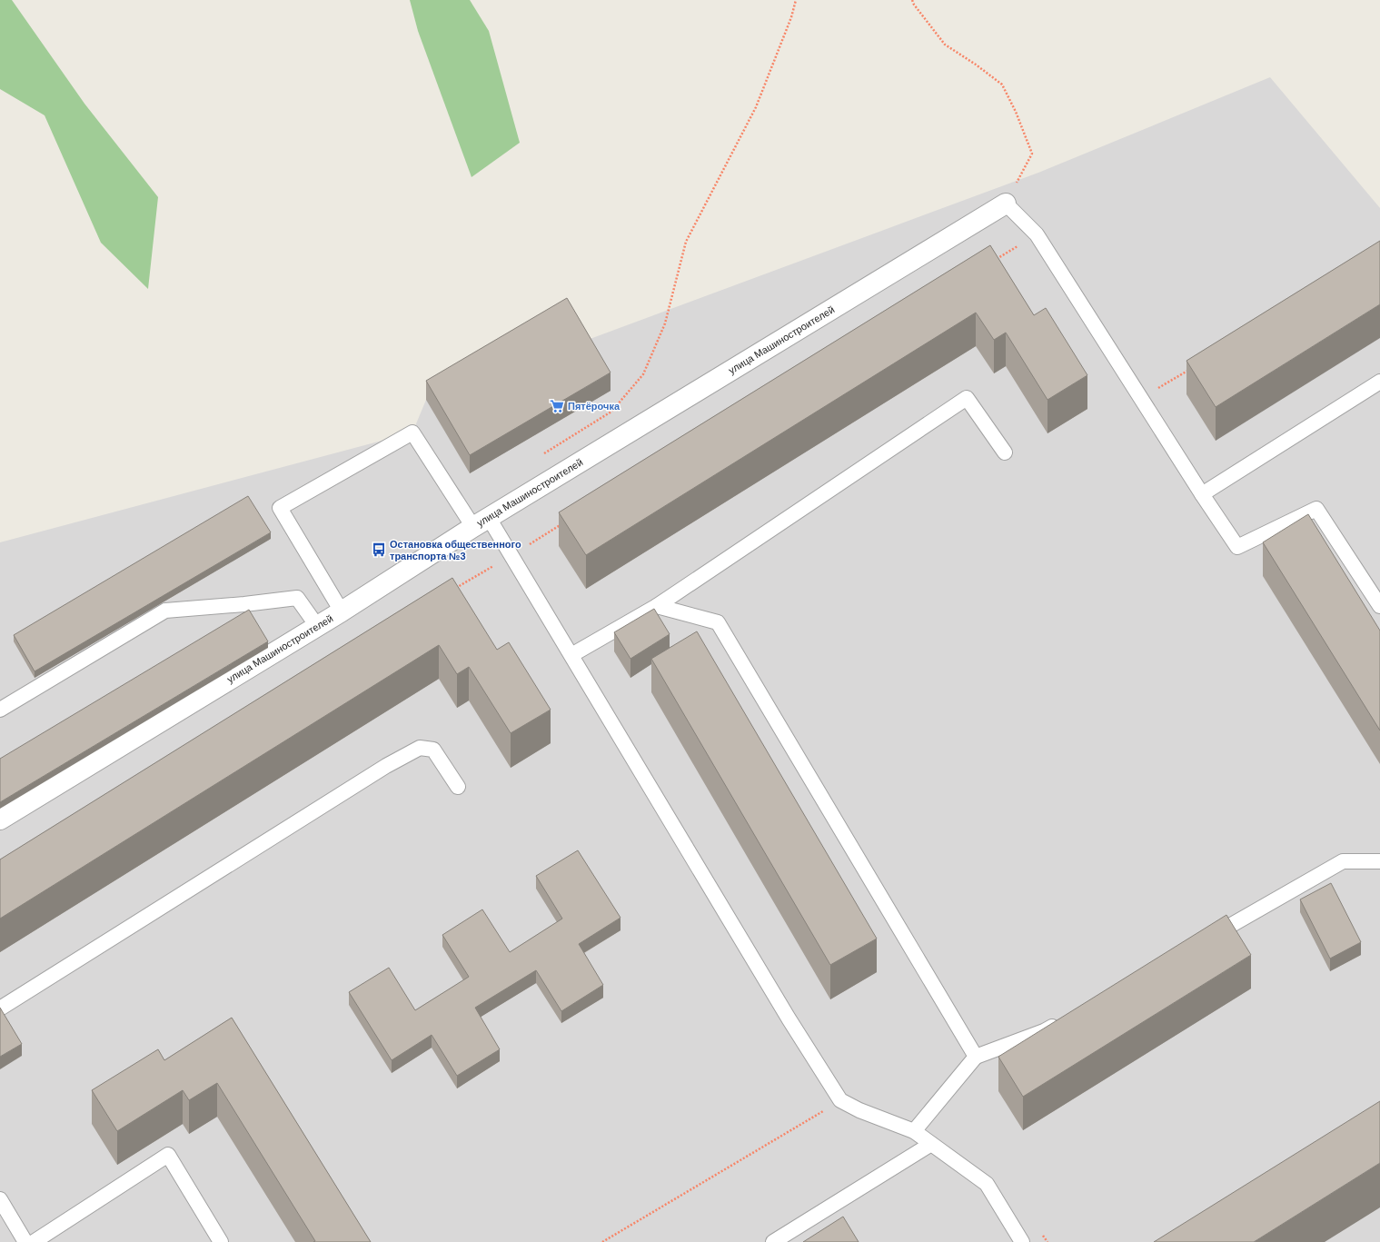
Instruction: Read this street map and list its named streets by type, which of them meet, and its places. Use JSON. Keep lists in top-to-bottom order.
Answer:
{
  "streets": {
    "street": ["улица Машиностроителей"]
  },
  "places": {
    "supermarket": ["Пятёрочка"],
    "bus stop": ["Остановка общественного транспорта №3"]
  }
}
